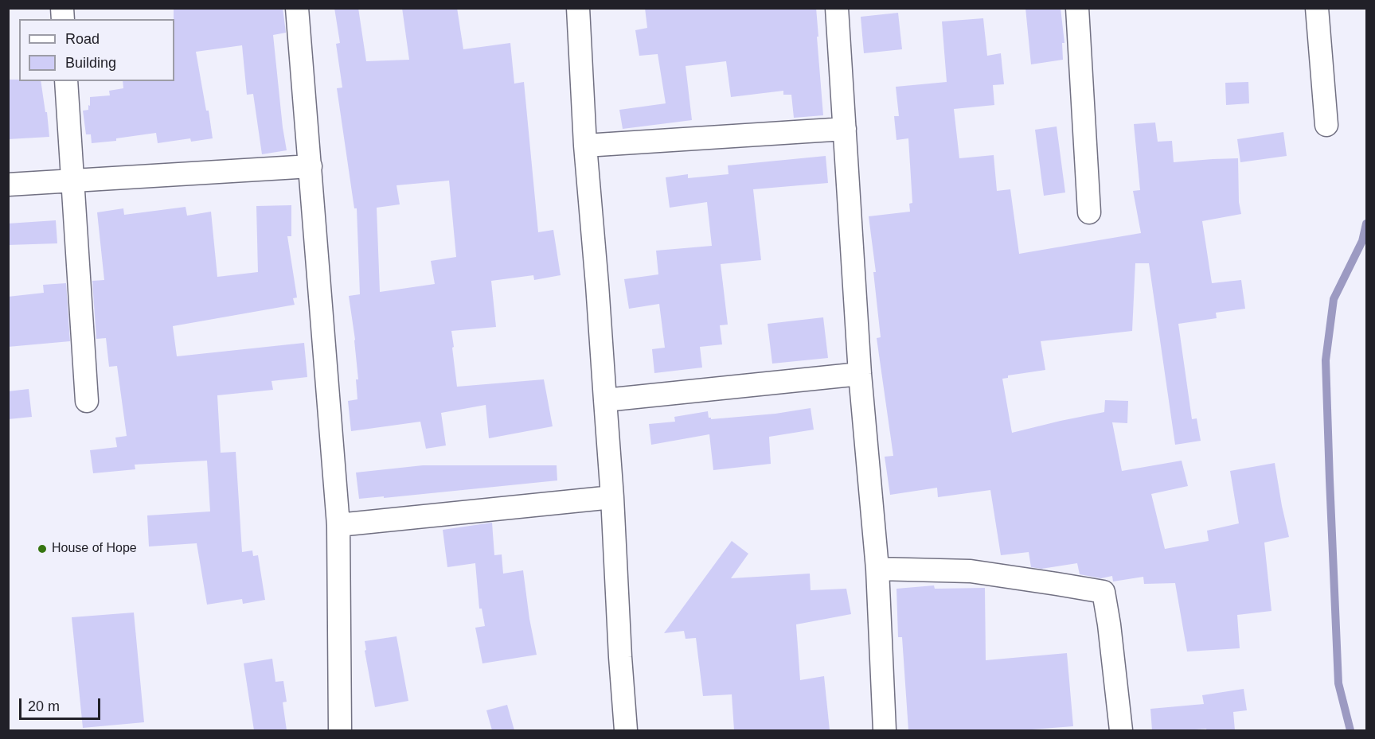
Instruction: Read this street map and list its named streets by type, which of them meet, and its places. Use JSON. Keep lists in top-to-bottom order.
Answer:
{
  "places": ["House of Hope"],
  "legend": ["Road", "Building"],
  "scale_bar": "20 m"
}
